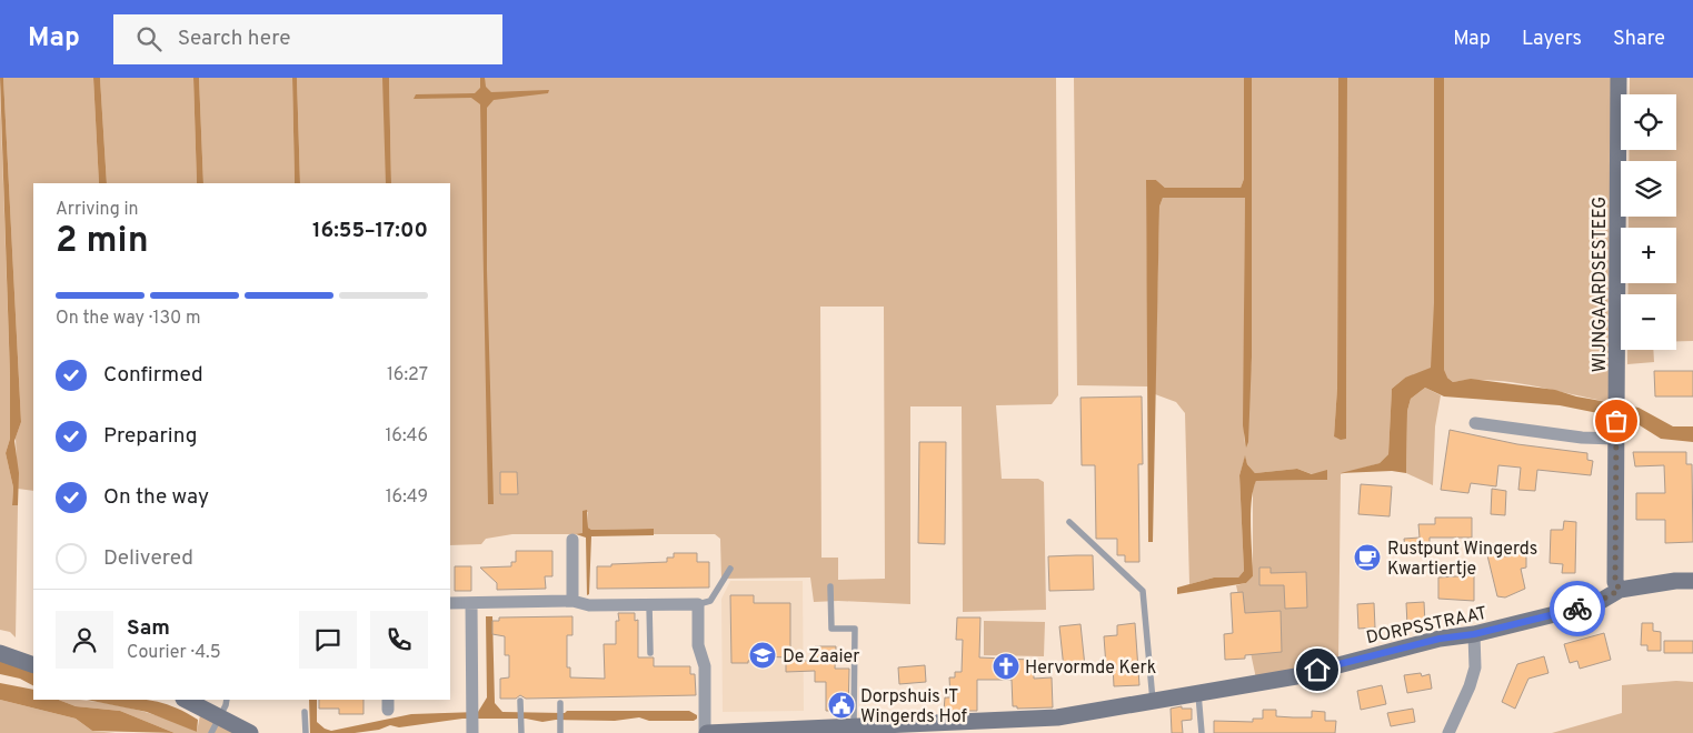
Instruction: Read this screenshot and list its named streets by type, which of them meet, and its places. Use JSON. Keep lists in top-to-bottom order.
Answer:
{
  "streets": {
    "street": ["WIJNGAARDSESTEEG", "DORPSSTRAAT"]
  },
  "crossings": [
    ["WIJNGAARDSESTEEG", "DORPSSTRAAT"]
  ],
  "places": {
    "cafe": ["Rustpunt Wingerds Kwartiertje"],
    "school or university": ["De Zaaier"],
    "church": ["Hervormde Kerk"],
    "public building": ["Dorpshuis 'T Wingerds Hof"]
  },
  "page": {
    "header": "Map",
    "search": "Search here",
    "nav": ["Map", "Layers", "Share"],
    "map_buttons": ["+", "−"],
    "heading": ["2 min", "Arriving in", "16:55–17:00"],
    "panel": ["Sam", "Courier · 4.5"],
    "bar": "On the way · 130 m",
    "list": [
      ["Confirmed", "16:27"],
      ["Preparing", "16:46"],
      ["On the way", "16:49"],
      "Delivered"
    ]
  }
}
